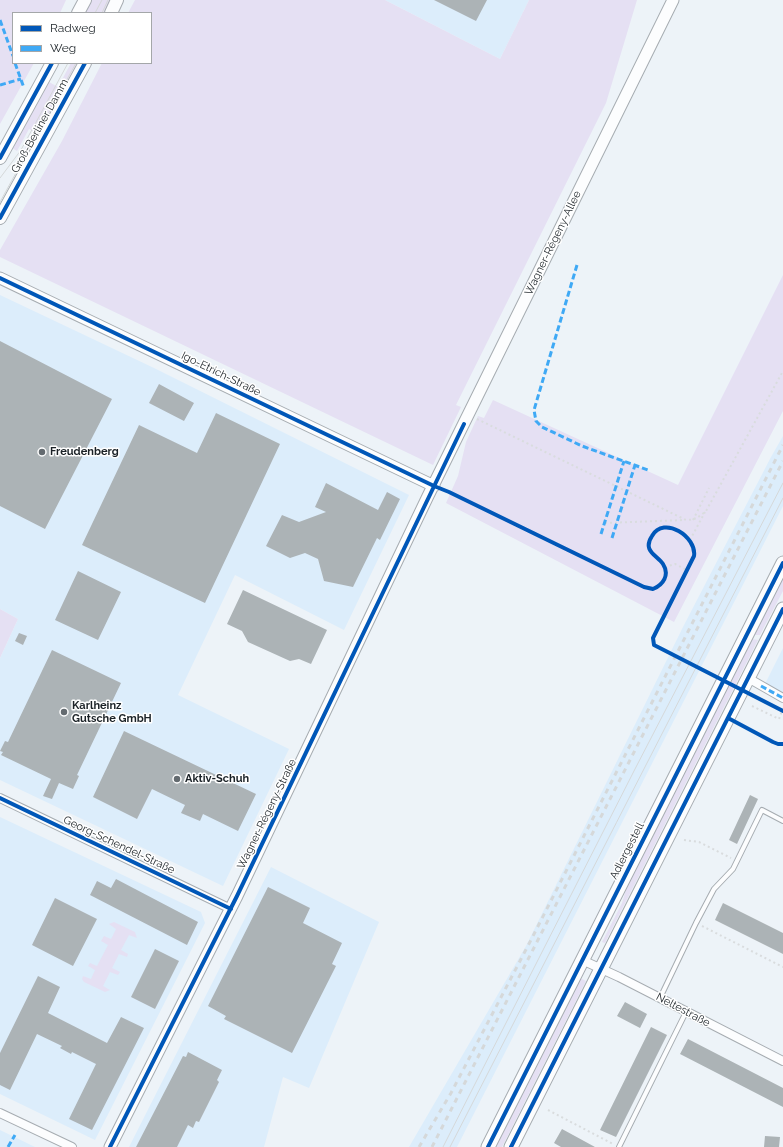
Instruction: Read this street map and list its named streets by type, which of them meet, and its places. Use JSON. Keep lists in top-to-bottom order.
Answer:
{
  "streets": {
    "main road": ["Groß-Berliner Damm", "Adlergestell"],
    "street": [
      "Wagner-Régeny-Allee",
      "Igo-Etrich-Straße",
      "Wagner-Régeny-Straße",
      "Georg-Schendel-Straße",
      "Neltestraße"
    ]
  },
  "crossings": [
    ["Wagner-Régeny-Allee", "Igo-Etrich-Straße"],
    ["Wagner-Régeny-Allee", "Wagner-Régeny-Straße"],
    ["Igo-Etrich-Straße", "Wagner-Régeny-Straße"],
    ["Wagner-Régeny-Straße", "Georg-Schendel-Straße"],
    ["Adlergestell", "Neltestraße"]
  ],
  "places": ["Freudenberg", "Karlheinz Gutsche GmbH", "Aktiv-Schuh"],
  "legend": ["Radweg", "Weg"]
}
